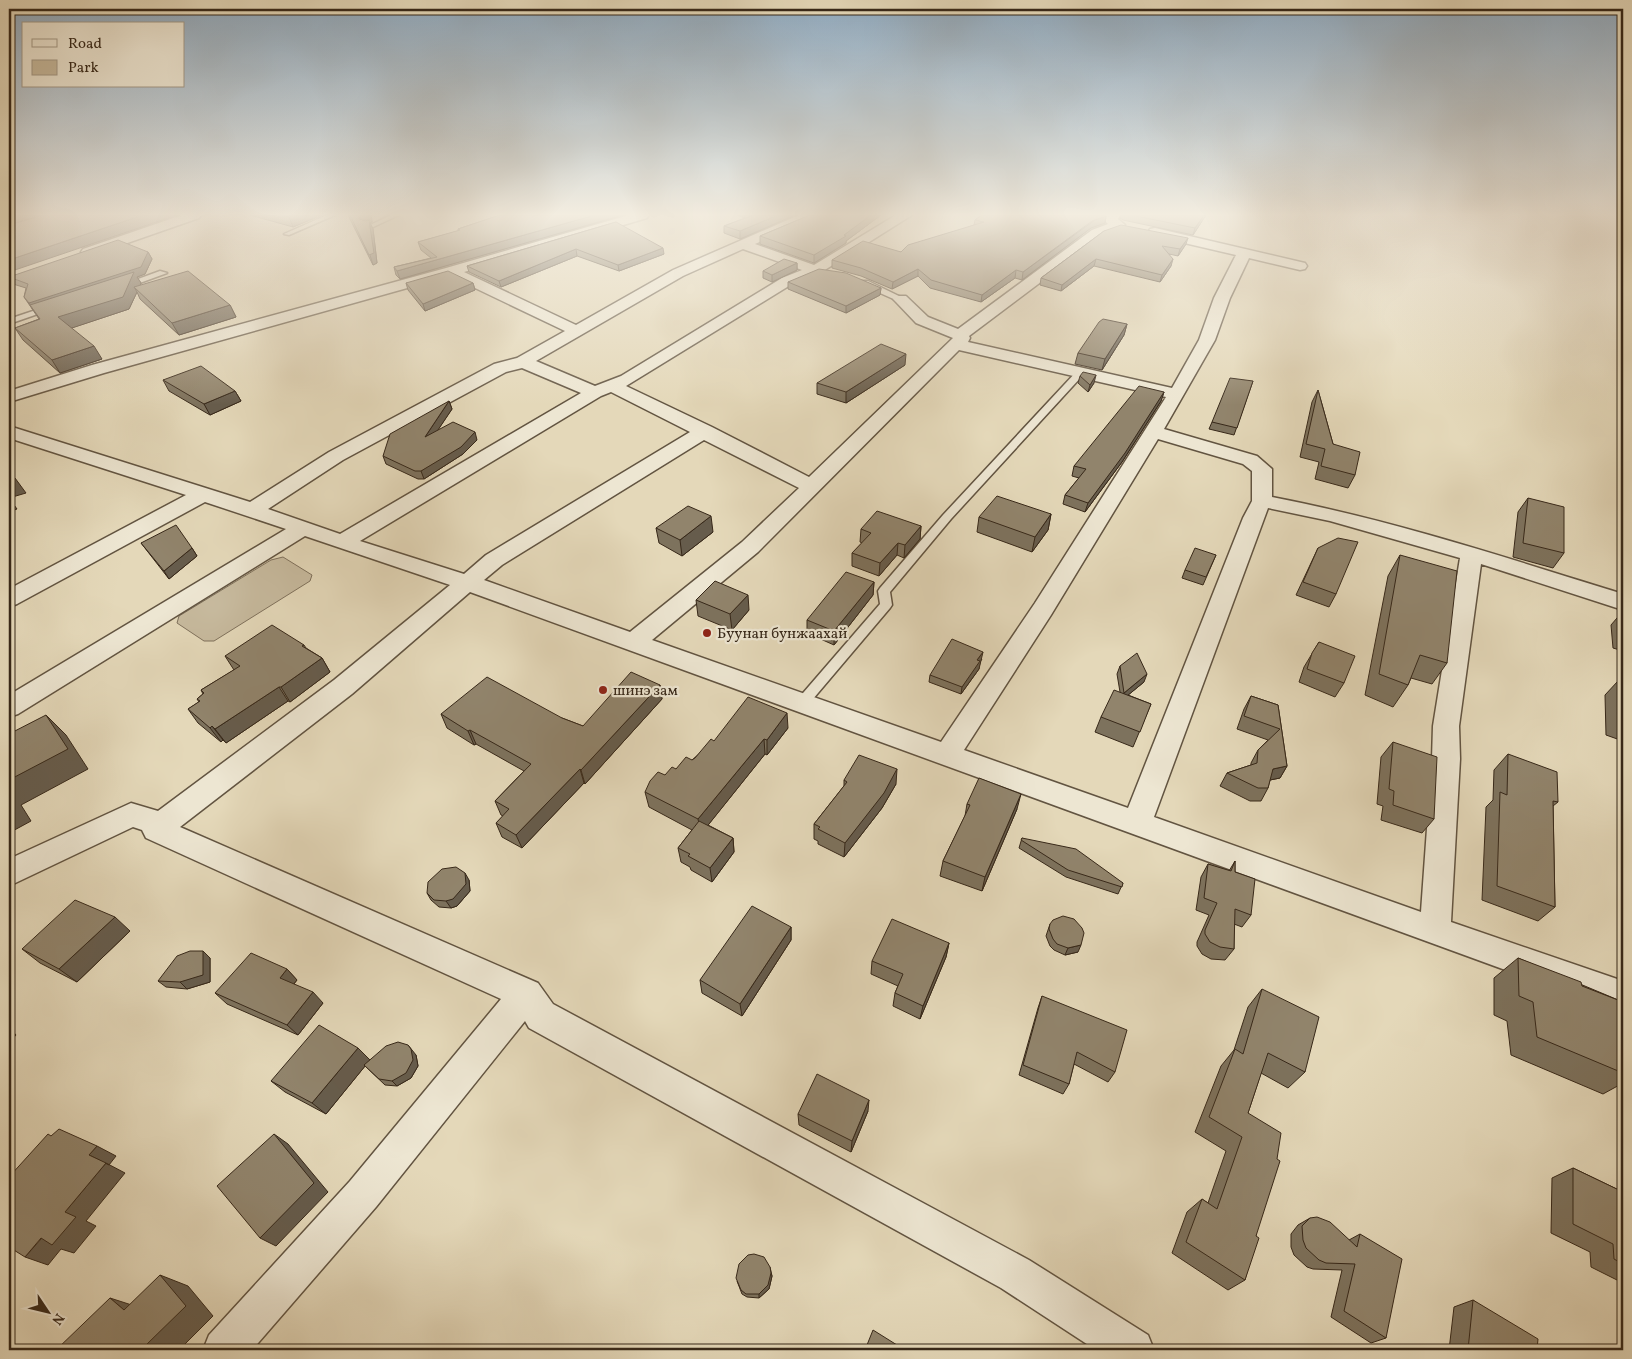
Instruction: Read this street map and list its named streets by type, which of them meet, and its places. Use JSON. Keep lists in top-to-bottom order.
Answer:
{
  "places": ["Буунан бунжаахай", "шинэ зам"],
  "legend": ["Road", "Park"],
  "north": "bottom right"
}
